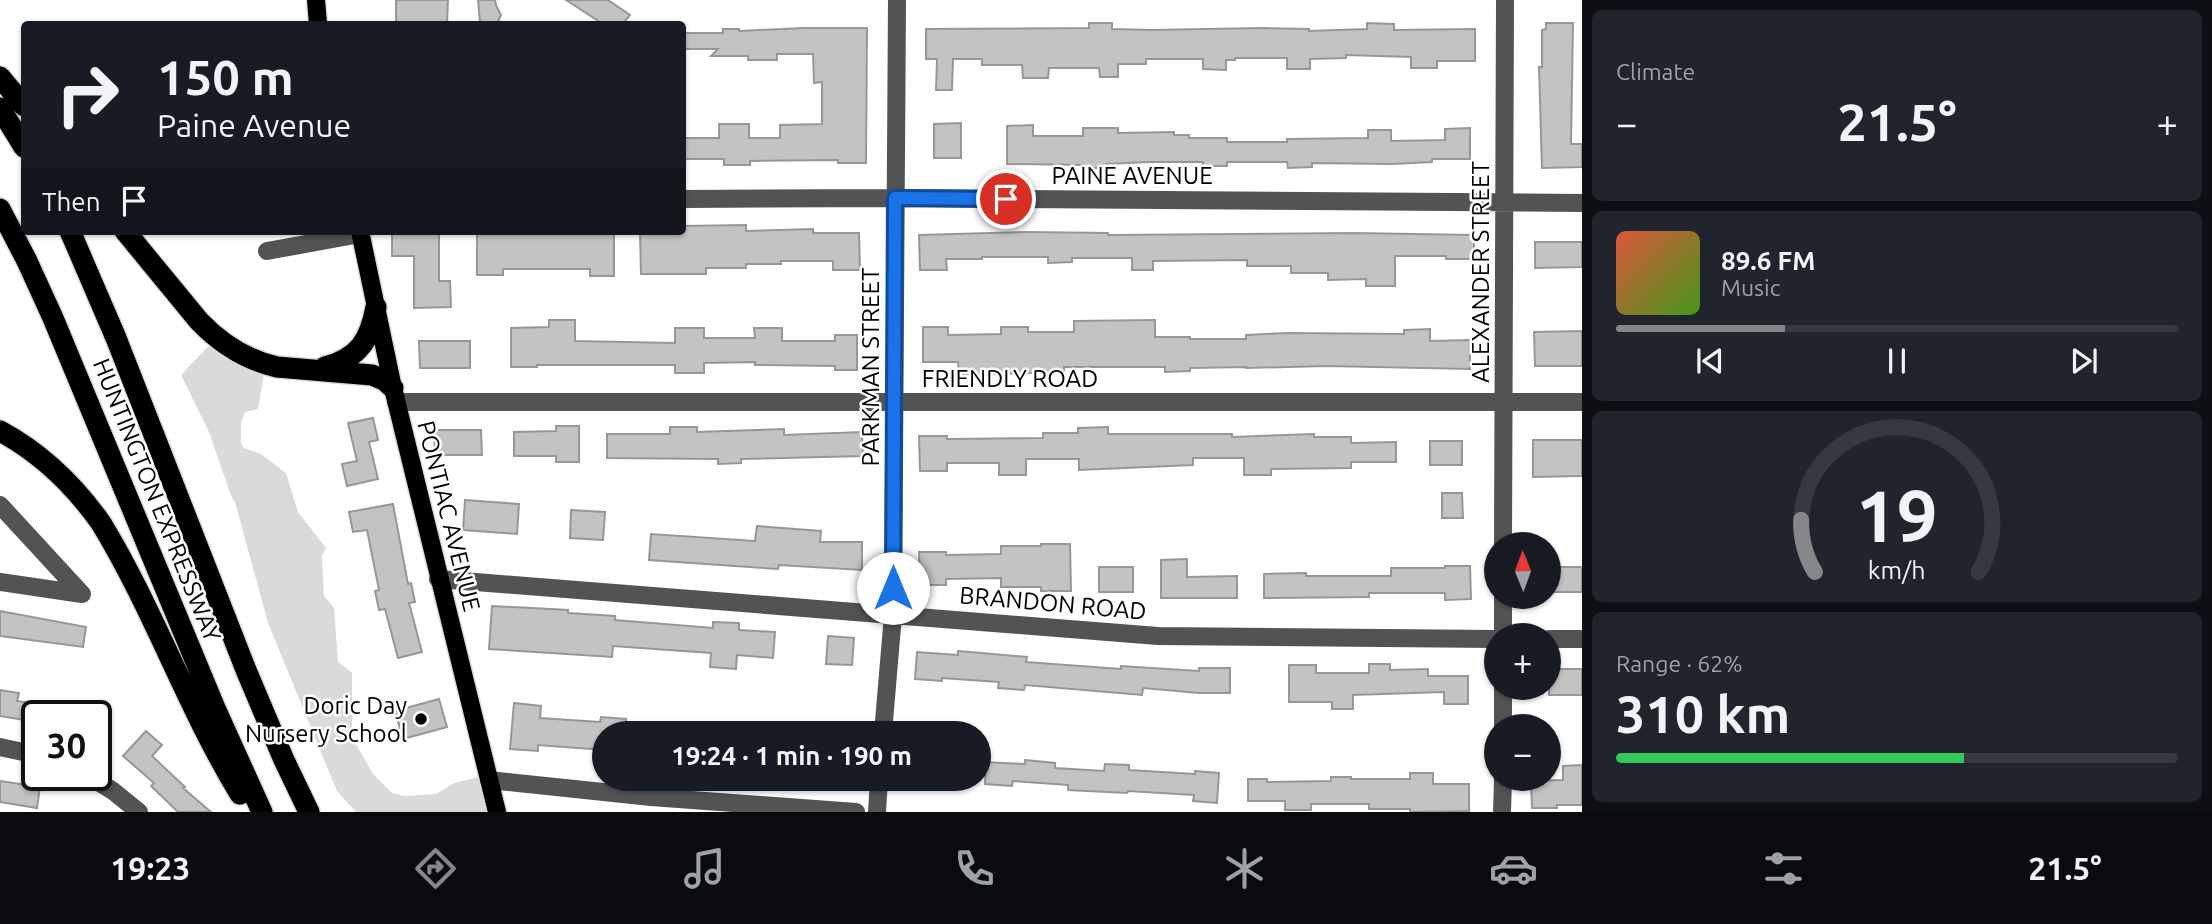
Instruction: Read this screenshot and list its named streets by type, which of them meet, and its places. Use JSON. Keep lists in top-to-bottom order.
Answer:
{
  "streets": {
    "highway": ["HUNTINGTON EXPRESSWAY"],
    "main road": ["PONTIAC AVENUE"],
    "street": [
      "PAINE AVENUE",
      "ALEXANDER STREET",
      "PARKMAN STREET",
      "FRIENDLY ROAD",
      "BRANDON ROAD"
    ]
  },
  "crossings": [
    ["PAINE AVENUE", "ALEXANDER STREET"],
    ["PAINE AVENUE", "PARKMAN STREET"],
    ["ALEXANDER STREET", "FRIENDLY ROAD"],
    ["PARKMAN STREET", "FRIENDLY ROAD"],
    ["PARKMAN STREET", "BRANDON ROAD"],
    ["FRIENDLY ROAD", "PONTIAC AVENUE"],
    ["PONTIAC AVENUE", "BRANDON ROAD"]
  ],
  "places": ["Doric Day Nursery School"],
  "north": "top",
  "page": {
    "tile": [
      "Climate",
      ["Range · 62%", "310 km"]
    ],
    "turn": ["150 m", "Paine Avenue"],
    "heat": ["−", "21.5°", "+"],
    "then": "Then",
    "song": ["89.6 FM", "Music"],
    "map_buttons": ["+", "−"],
    "limit": "30",
    "trip": "19:24 · 1 min · 190 m",
    "tabs": ["19:23", "21.5°"],
    "gauge": ["19", "km/h"]
  }
}
